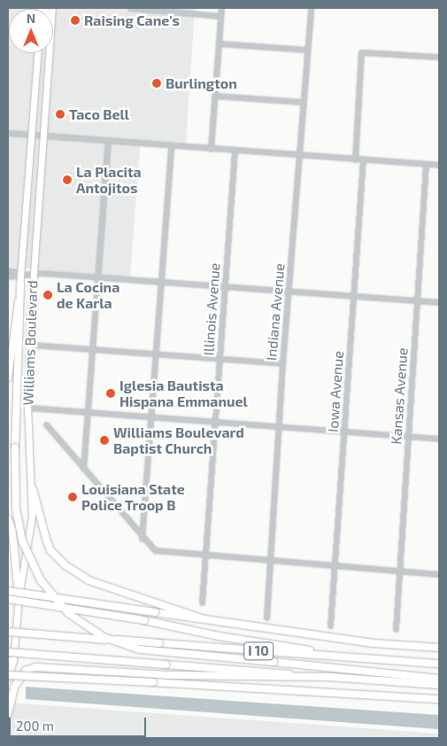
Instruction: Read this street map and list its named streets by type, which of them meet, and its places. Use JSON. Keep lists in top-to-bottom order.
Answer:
{
  "streets": {
    "highway": ["I 10"],
    "main road": ["Williams Boulevard"],
    "street": [
      "Illinois Avenue",
      "Indiana Avenue",
      "Iowa Avenue",
      "Kansas Avenue"
    ]
  },
  "places": [
    "Raising Cane's",
    "Burlington",
    "Taco Bell",
    "La Placita Antojitos",
    "La Cocina de Karla",
    "Iglesia Bautista Hispana Emmanuel",
    "Williams Boulevard Baptist Church",
    "Louisiana State Police Troop B"
  ],
  "scale_bar": "200 m",
  "north": "top"
}
